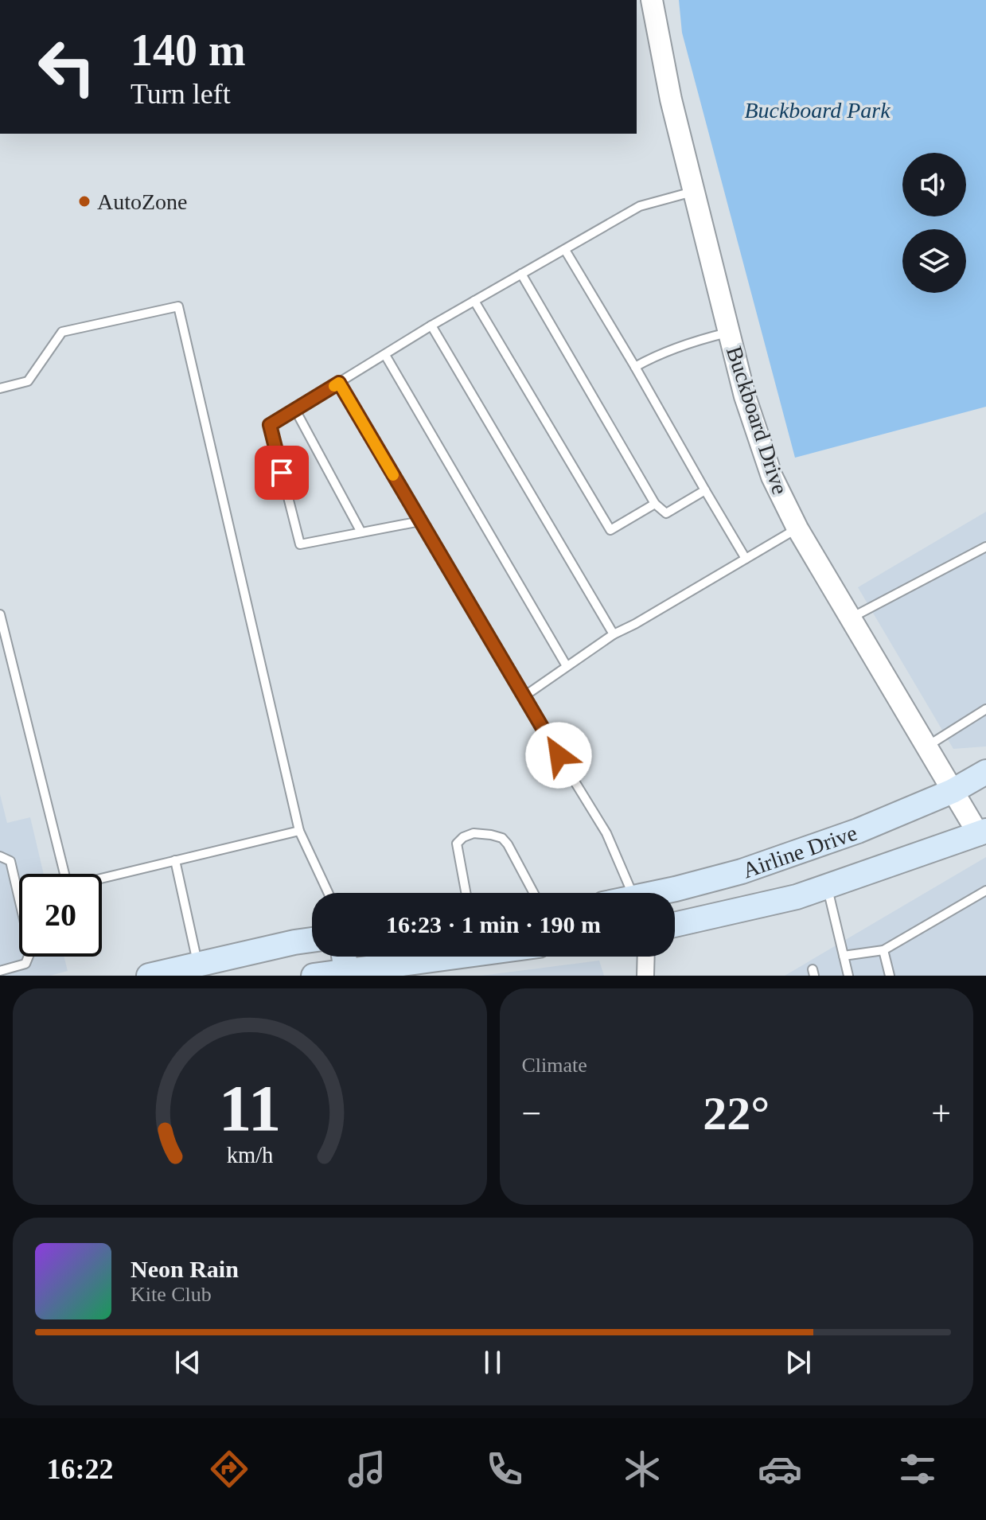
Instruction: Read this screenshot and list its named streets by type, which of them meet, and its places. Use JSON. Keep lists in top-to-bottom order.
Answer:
{
  "streets": {
    "main road": ["Airline Drive"],
    "street": ["Buckboard Drive"]
  },
  "crossings": [
    ["Buckboard Drive", "Airline Drive"]
  ],
  "parks": ["Buckboard Park"],
  "places": ["AutoZone"],
  "page": {
    "turn": ["140 m", "Turn left"],
    "limit": "20",
    "trip": "16:23 · 1 min · 190 m",
    "tile": "Climate",
    "heat": ["−", "22°", "+"],
    "song": ["Neon Rain", "Kite Club"],
    "tabs": "16:22",
    "gauge": ["11", "km/h"]
  }
}
